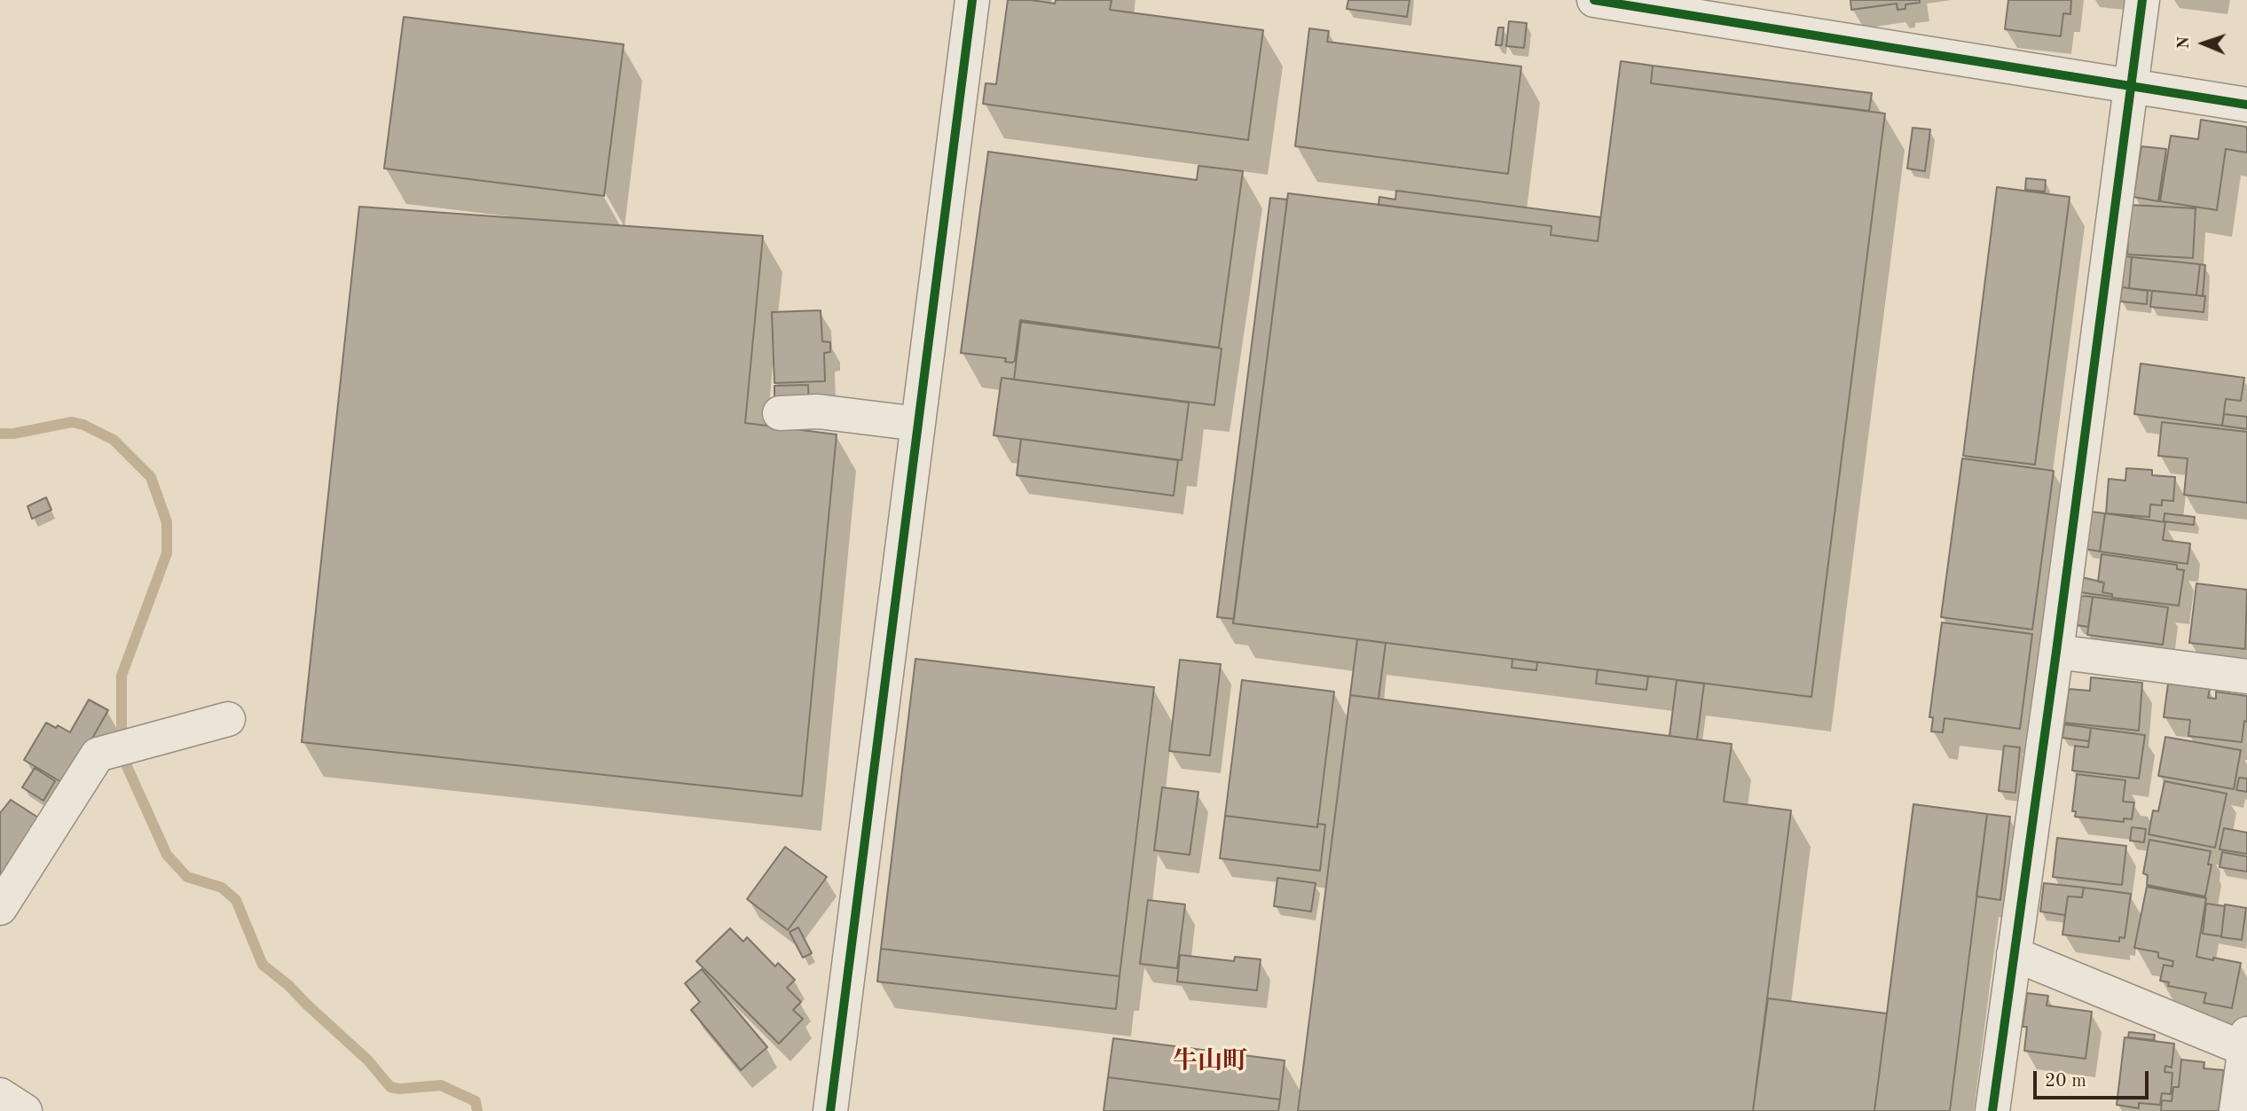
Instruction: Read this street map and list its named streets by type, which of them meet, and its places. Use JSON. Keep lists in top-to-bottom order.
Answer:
{
  "districts": ["牛山町"],
  "scale_bar": "20 m",
  "north": "left"
}
